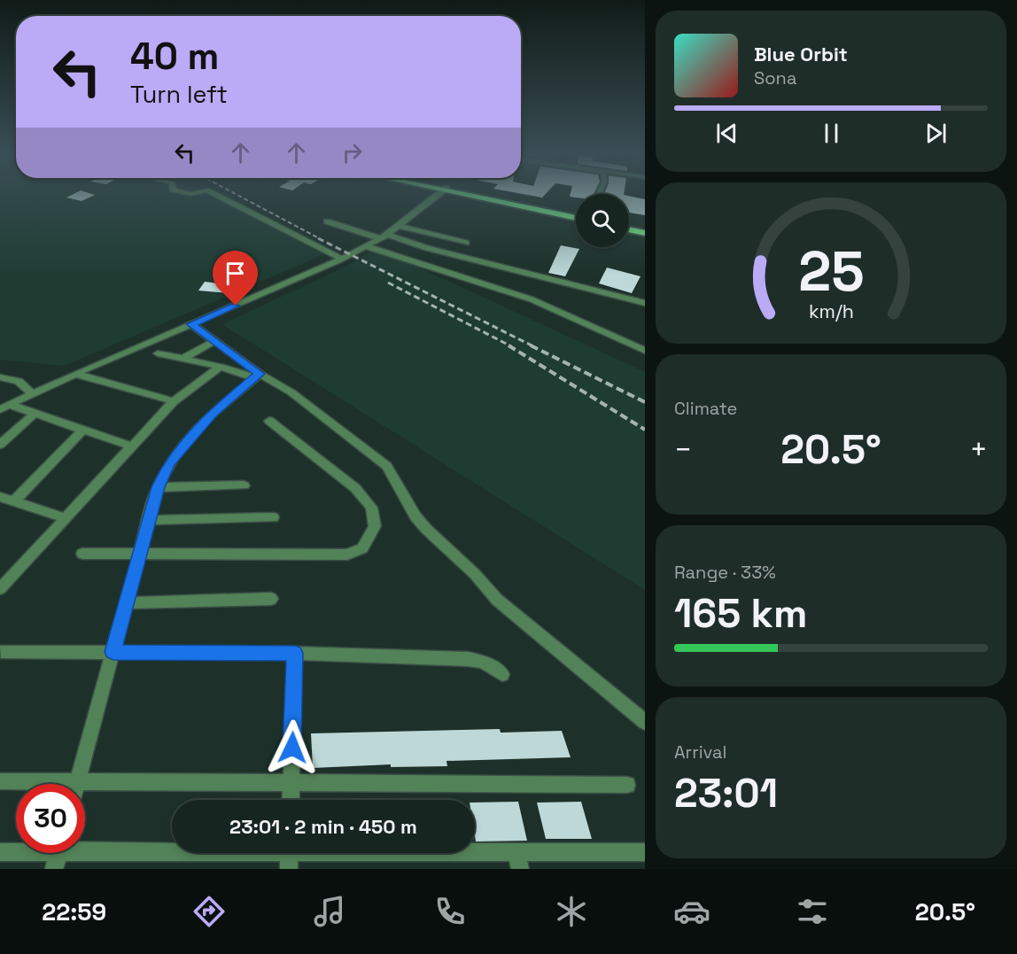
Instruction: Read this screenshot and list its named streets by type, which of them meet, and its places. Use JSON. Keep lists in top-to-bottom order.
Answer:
{
  "page": {
    "turn": ["40 m", "Turn left"],
    "song": ["Blue Orbit", "Sona"],
    "tile": [
      "Climate",
      ["Range · 33%", "165 km"],
      ["Arrival", "23:01"]
    ],
    "heat": ["−", "20.5°", "+"],
    "limit": "30",
    "trip": "23:01 · 2 min · 450 m",
    "tabs": ["22:59", "20.5°"],
    "gauge": ["25", "km/h"]
  }
}
